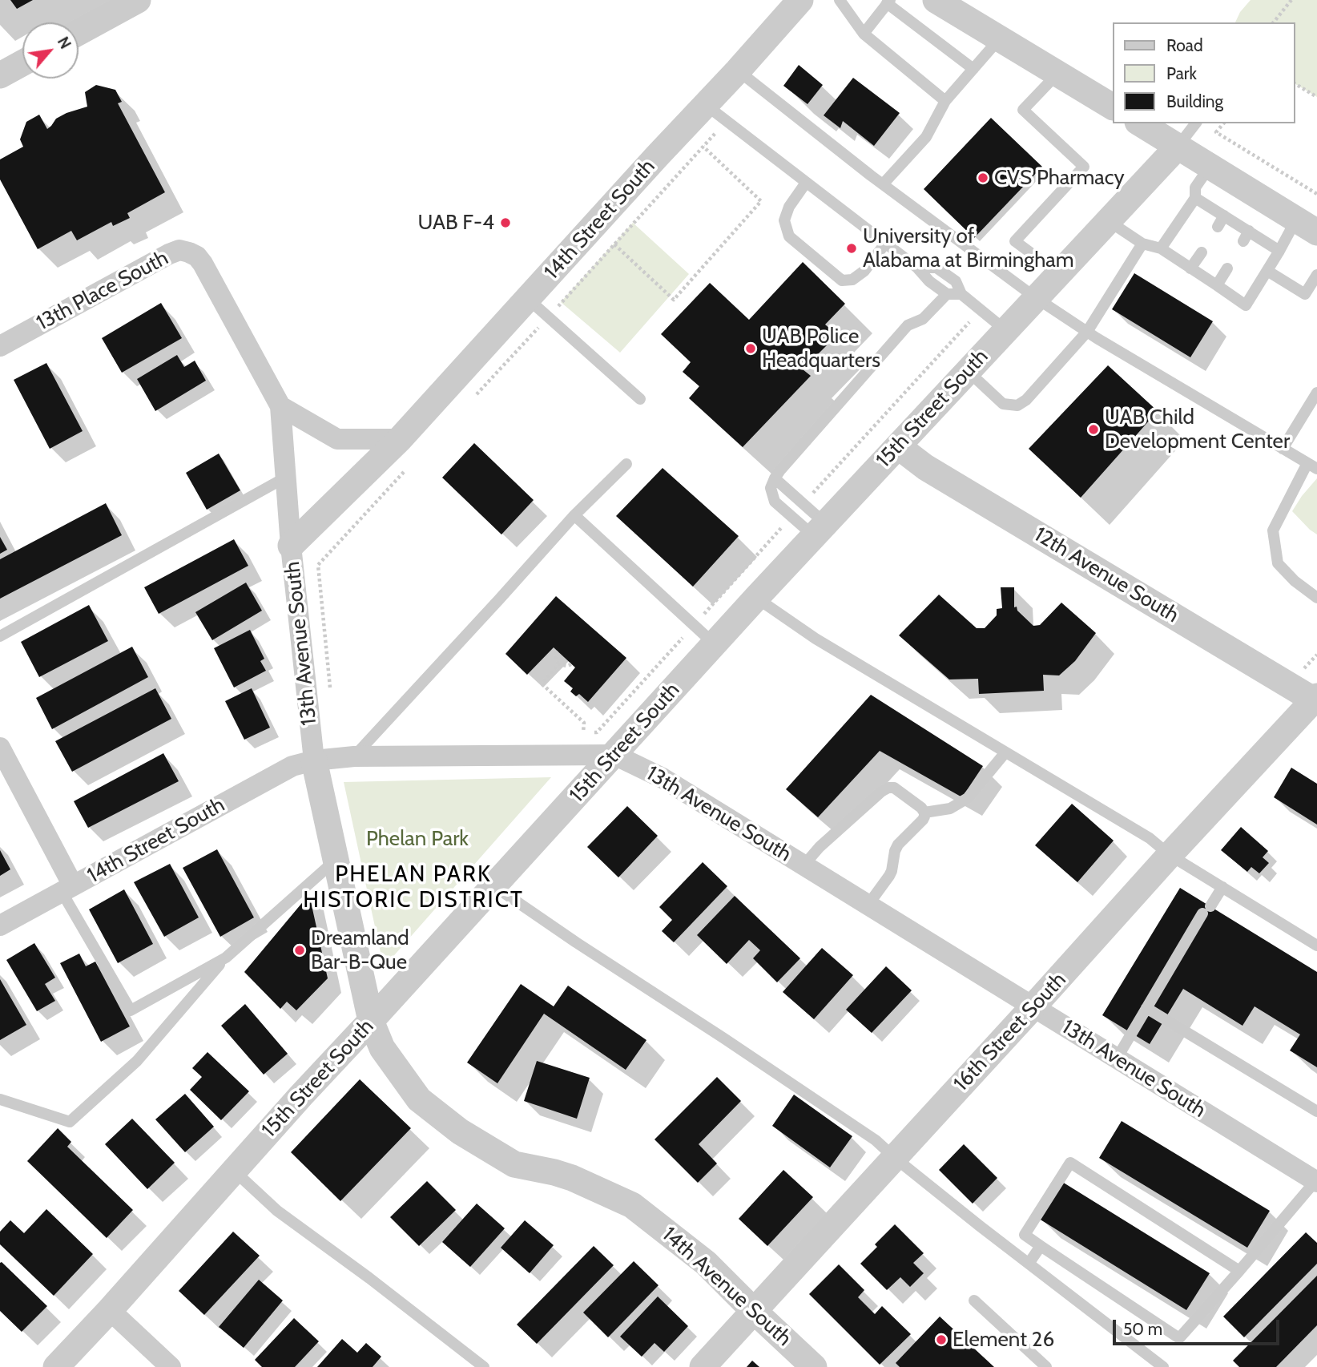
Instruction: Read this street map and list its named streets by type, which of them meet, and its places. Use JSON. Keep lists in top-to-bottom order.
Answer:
{
  "streets": {
    "street": [
      "14th Street South",
      "13th Place South",
      "15th Street South",
      "12th Avenue South",
      "13th Avenue South",
      "16th Street South",
      "14th Avenue South"
    ]
  },
  "crossings": [
    ["14th Street South", "13th Avenue South"],
    ["14th Street South", "14th Avenue South"],
    ["13th Place South", "13th Avenue South"],
    ["15th Street South", "12th Avenue South"],
    ["15th Street South", "13th Avenue South"],
    ["15th Street South", "14th Avenue South"],
    ["12th Avenue South", "16th Street South"],
    ["13th Avenue South", "16th Street South"],
    ["13th Avenue South", "14th Avenue South"],
    ["16th Street South", "14th Avenue South"]
  ],
  "districts": ["PHELAN PARK HISTORIC DISTRICT"],
  "parks": ["Phelan Park"],
  "places": [
    "CVS Pharmacy",
    "UAB F-4",
    "University of Alabama at Birmingham",
    "UAB Police Headquarters",
    "UAB Child Development Center",
    "Dreamland Bar-B-Que",
    "Element 26"
  ],
  "legend": ["Road", "Park", "Building"],
  "scale_bar": "50 m",
  "north": "top right"
}
